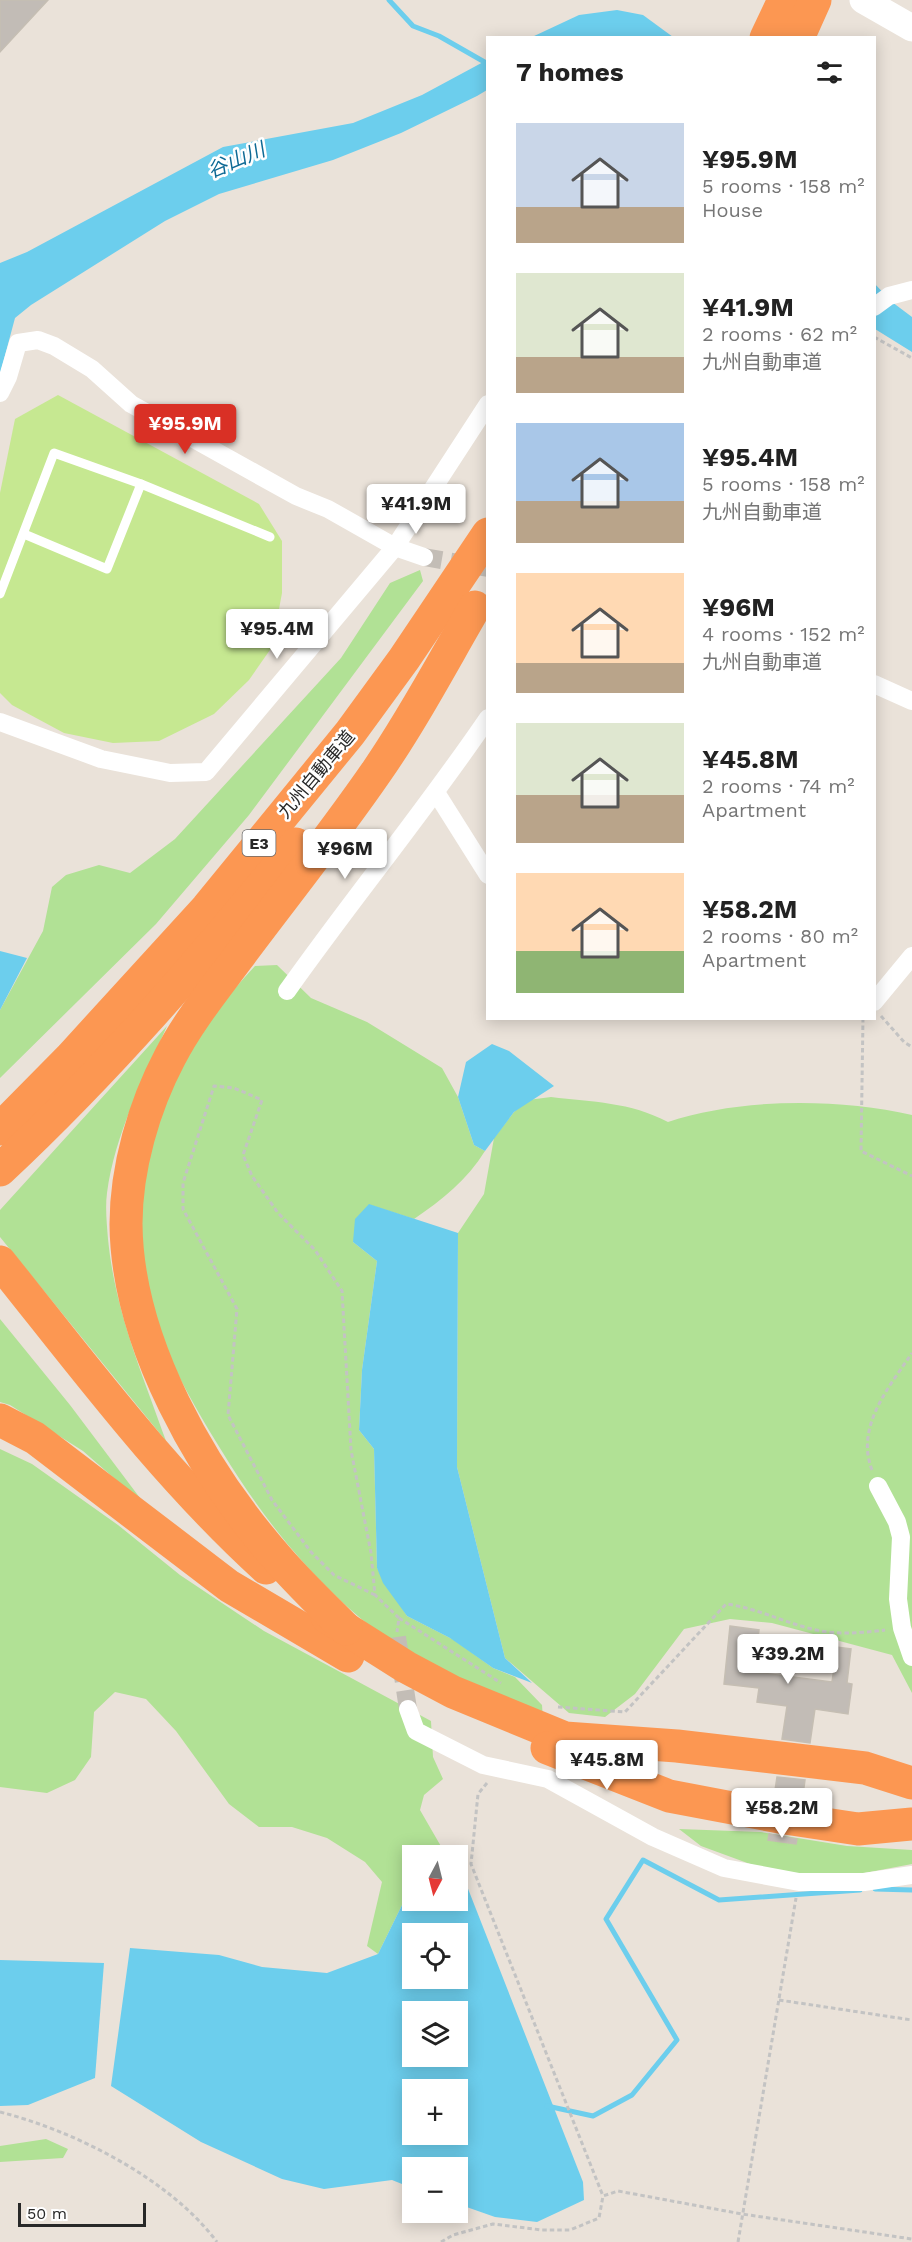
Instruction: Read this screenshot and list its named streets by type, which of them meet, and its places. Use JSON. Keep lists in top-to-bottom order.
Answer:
{
  "streets": {
    "highway": ["九州自動車道", "E3"]
  },
  "water": ["谷山川"],
  "scale_bar": "50 m",
  "north": "bottom",
  "page": {
    "heading": "7 homes",
    "list": [
      {
        "name": "¥95.9M",
        "note": "5 rooms · 158 m² · House"
      },
      {
        "name": "¥41.9M",
        "note": "2 rooms · 62 m² · 九州自動車道"
      },
      {
        "name": "¥95.4M",
        "note": "5 rooms · 158 m² · 九州自動車道"
      },
      {
        "name": "¥96M",
        "note": "4 rooms · 152 m² · 九州自動車道"
      },
      {
        "name": "¥45.8M",
        "note": "2 rooms · 74 m² · Apartment"
      },
      {
        "name": "¥58.2M",
        "note": "2 rooms · 80 m² · Apartment"
      }
    ],
    "price": [
      "¥95.9M",
      "¥41.9M",
      "¥95.4M",
      "¥96M",
      "¥39.2M",
      "¥45.8M",
      "¥58.2M"
    ],
    "map_buttons": ["+", "−"],
    "scale": "50 m"
  }
}
